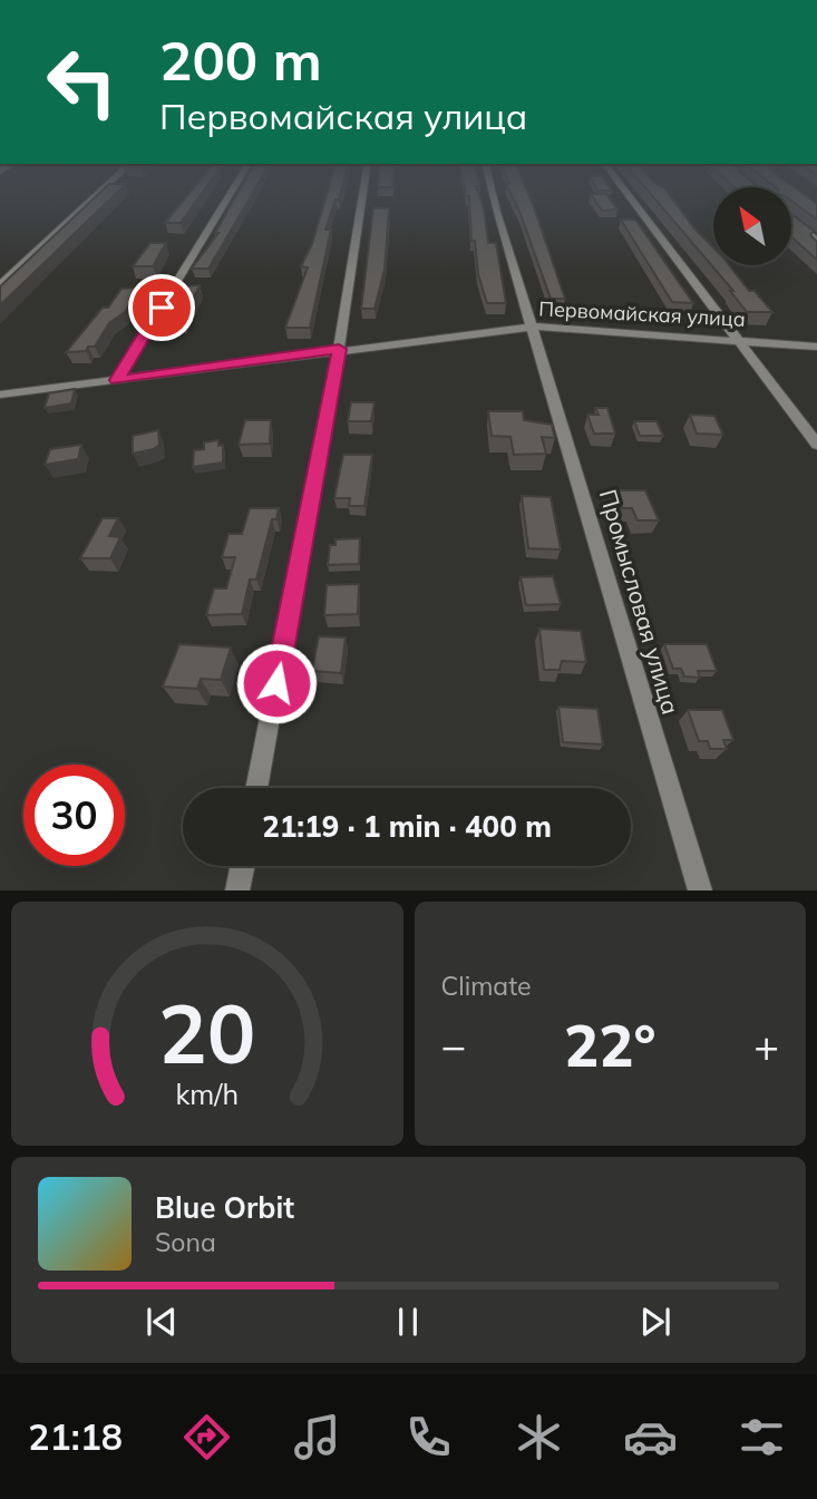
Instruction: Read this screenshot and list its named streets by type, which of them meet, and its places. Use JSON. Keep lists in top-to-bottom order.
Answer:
{
  "streets": {
    "street": ["Первомайская улица", "Промысловая улица"]
  },
  "crossings": [
    ["Первомайская улица", "Промысловая улица"]
  ],
  "north": "top left",
  "page": {
    "turn": ["200 m", "Первомайская улица"],
    "limit": "30",
    "trip": "21:19 · 1 min · 400 m",
    "tile": "Climate",
    "heat": ["−", "22°", "+"],
    "song": ["Blue Orbit", "Sona"],
    "tabs": "21:18",
    "gauge": ["20", "km/h"]
  }
}
